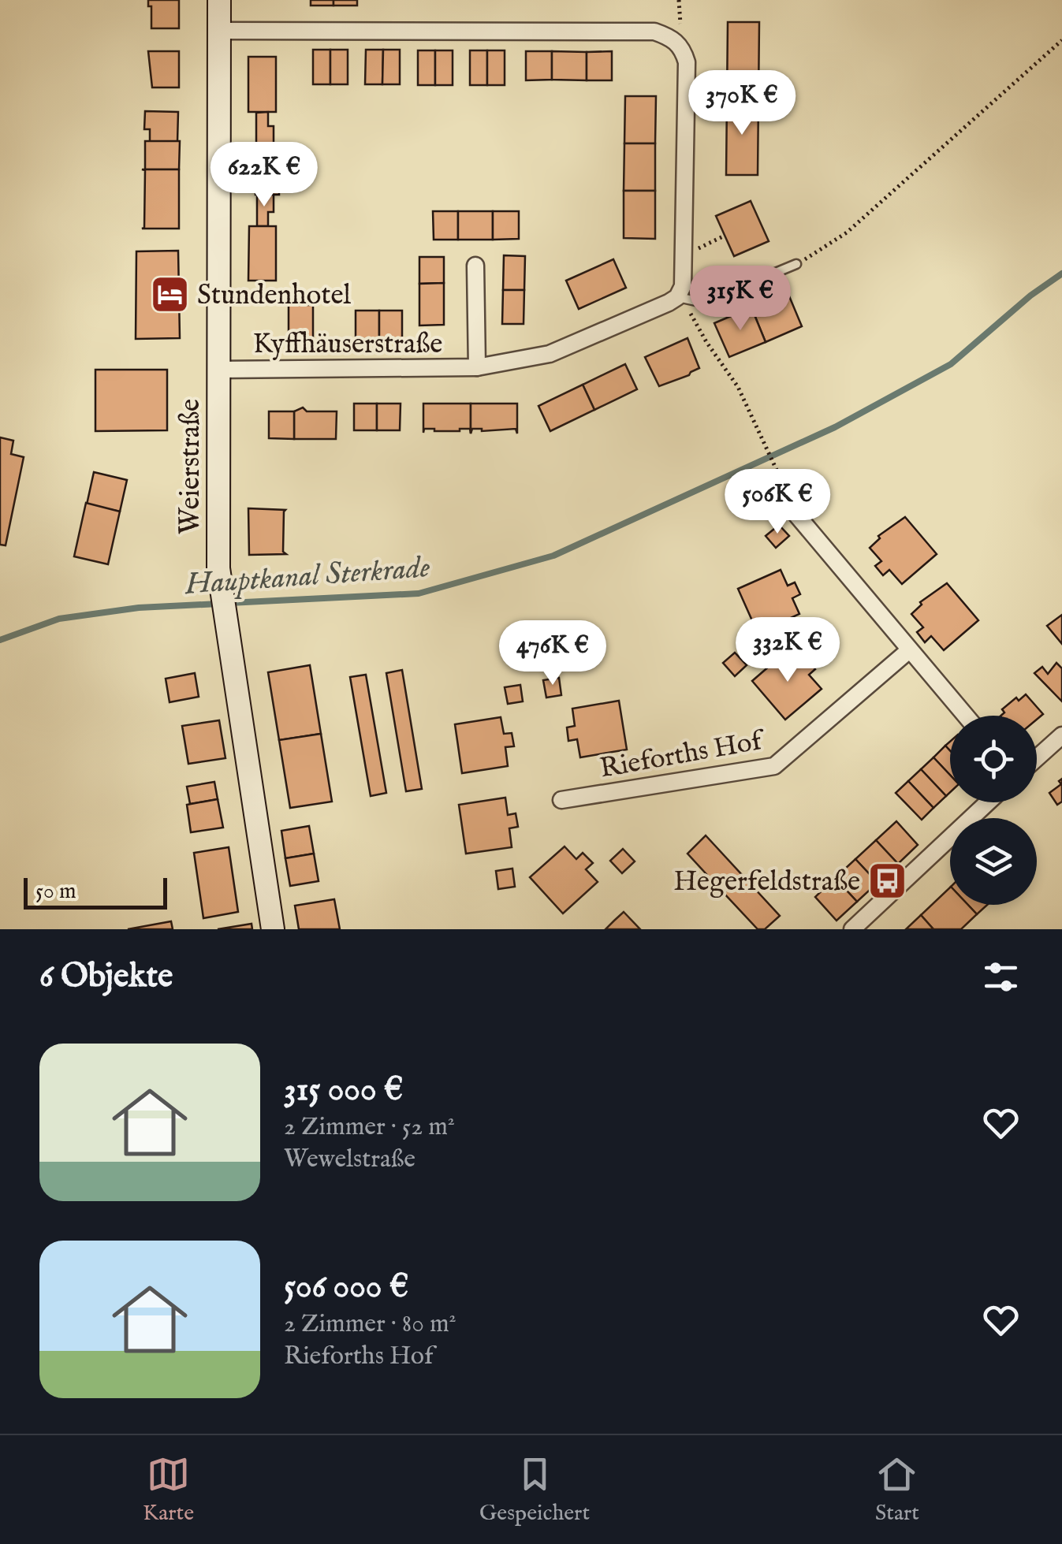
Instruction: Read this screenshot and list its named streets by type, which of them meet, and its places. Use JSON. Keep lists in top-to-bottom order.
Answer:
{
  "streets": {
    "street": ["Kyffhäuserstraße", "Weierstraße", "Rieforths Hof"]
  },
  "crossings": [
    ["Kyffhäuserstraße", "Weierstraße"]
  ],
  "water": ["Hauptkanal Sterkrade"],
  "places": {
    "hotel": ["Stundenhotel"],
    "bus stop": ["Hegerfeldstraße"]
  },
  "scale_bar": "50 m",
  "page": {
    "price": [
      "370K €",
      "622K €",
      "315K €",
      "506K €",
      "332K €",
      "476K €"
    ],
    "scale": "50 m",
    "heading": "6 Objekte",
    "list": [
      {
        "name": "315 000 €",
        "note": "2 Zimmer · 52 m² · Wewelstraße"
      },
      {
        "name": "506 000 €",
        "note": "2 Zimmer · 80 m² · Rieforths Hof"
      }
    ],
    "tabs": ["Karte", "Gespeichert", "Start"]
  }
}
